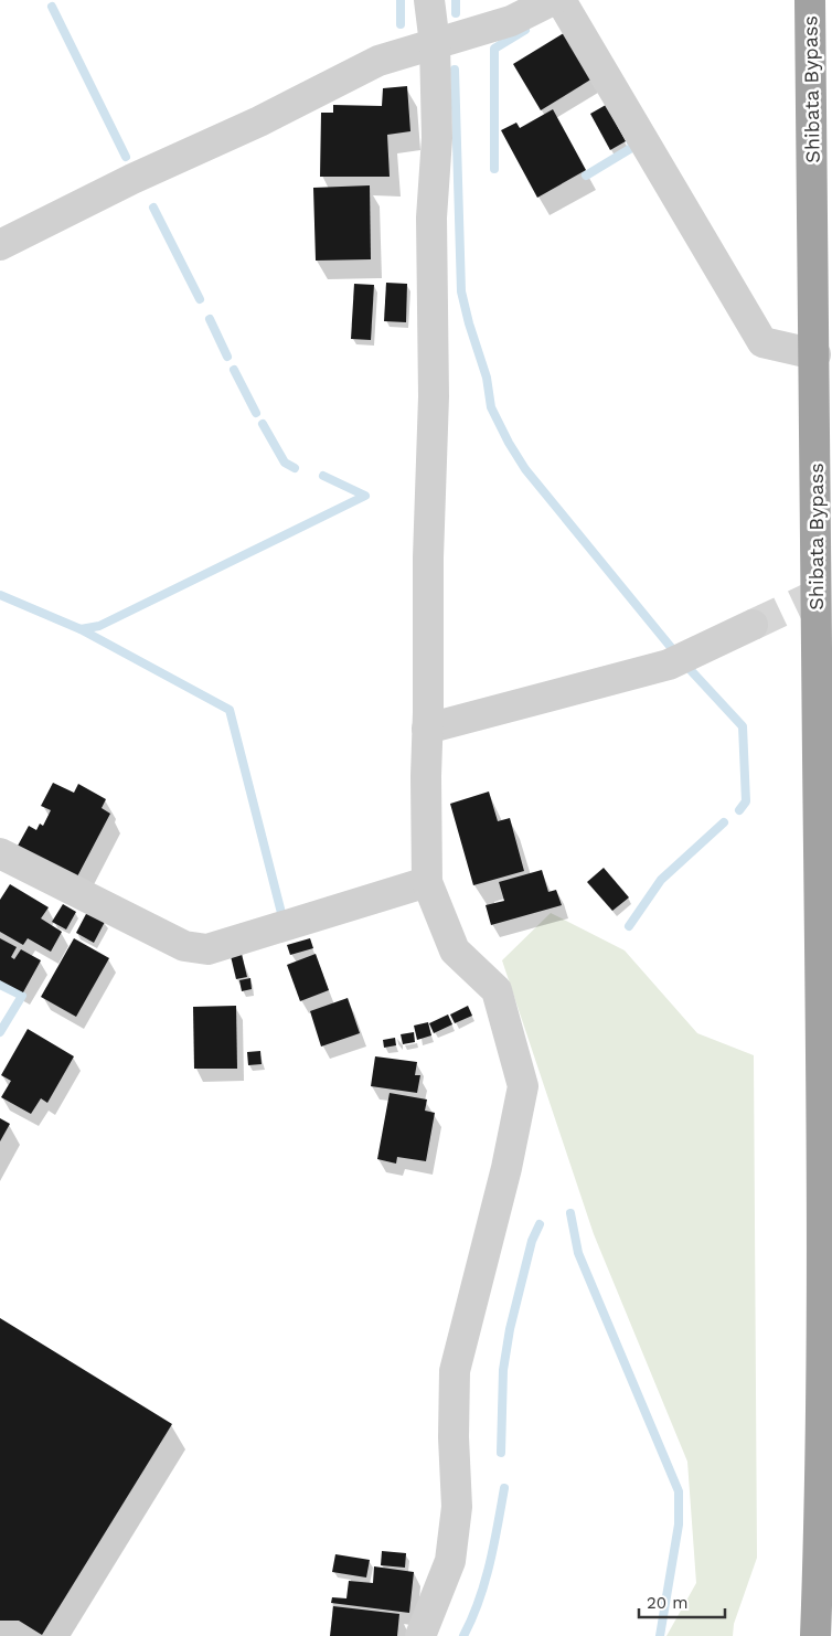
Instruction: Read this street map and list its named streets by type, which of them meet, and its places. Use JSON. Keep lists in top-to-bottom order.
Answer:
{
  "streets": {
    "highway": ["Shibata Bypass"]
  },
  "scale_bar": "20 m"
}
